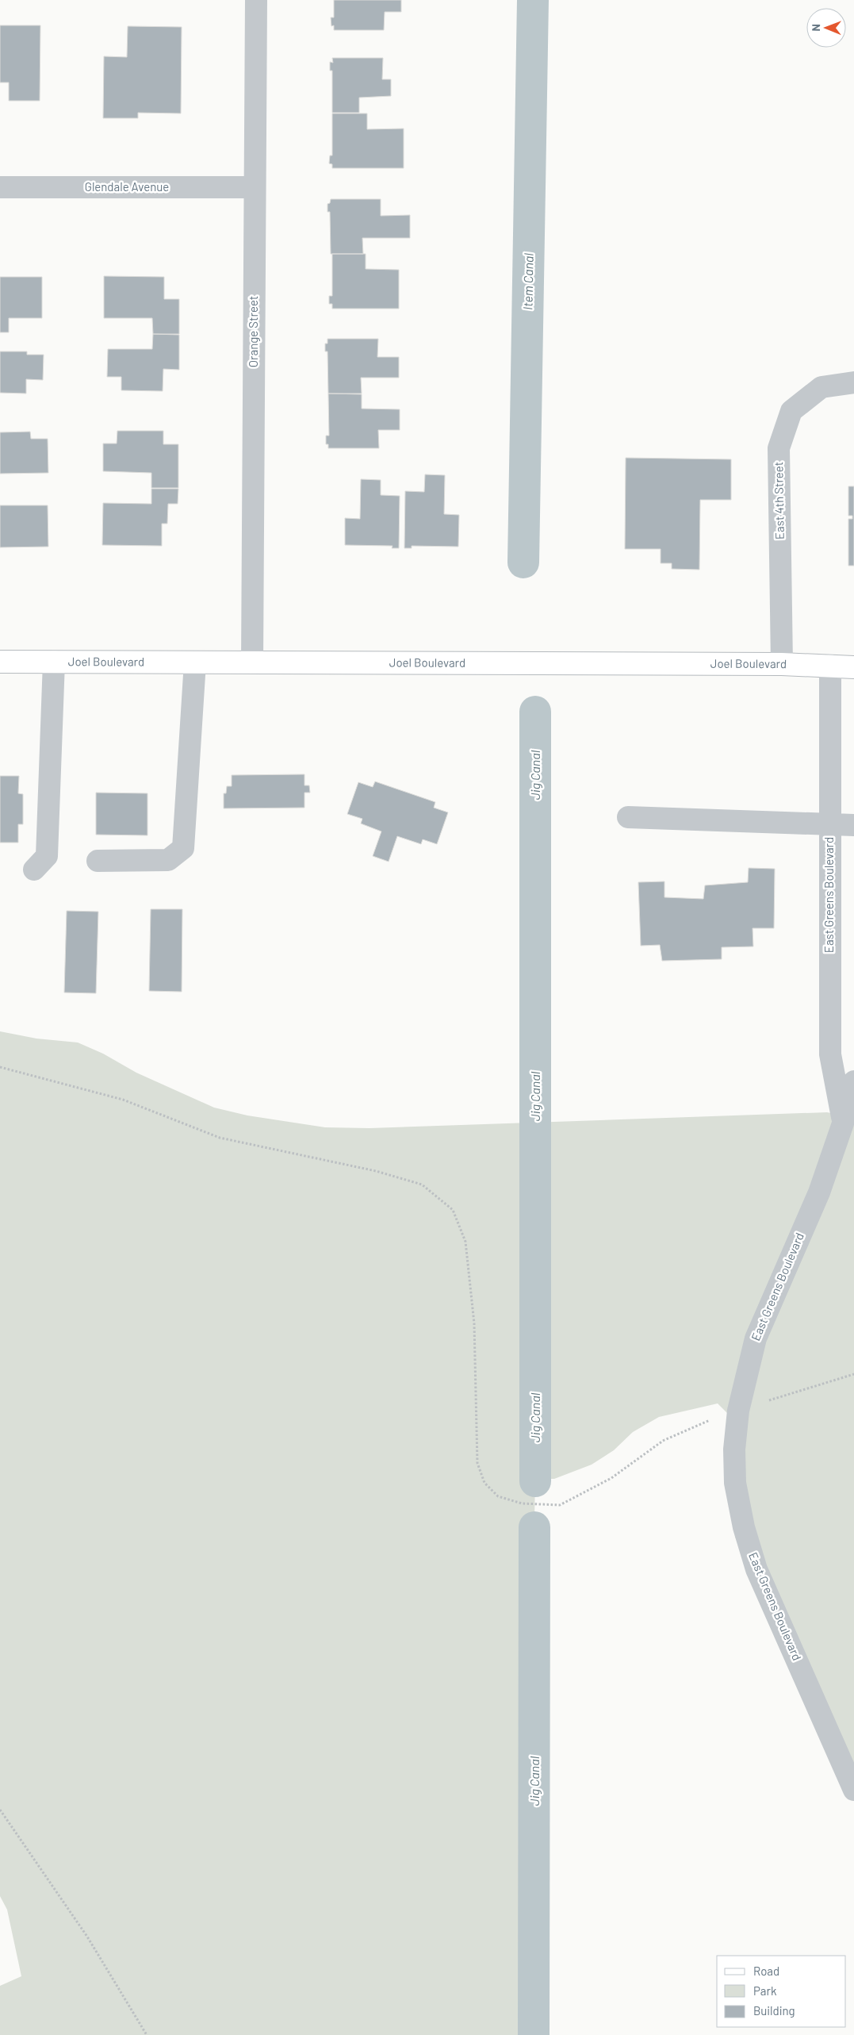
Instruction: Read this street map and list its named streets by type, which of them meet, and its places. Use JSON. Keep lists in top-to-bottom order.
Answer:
{
  "streets": {
    "main road": ["Joel Boulevard"],
    "street": [
      "Glendale Avenue",
      "Orange Street",
      "East 4th Street",
      "East Greens Boulevard"
    ]
  },
  "crossings": [
    ["Glendale Avenue", "Orange Street"],
    ["Orange Street", "Joel Boulevard"],
    ["East 4th Street", "Joel Boulevard"],
    ["Joel Boulevard", "East Greens Boulevard"]
  ],
  "water": ["Item Canal", "Jig Canal"],
  "legend": ["Road", "Park", "Building"],
  "north": "left"
}
